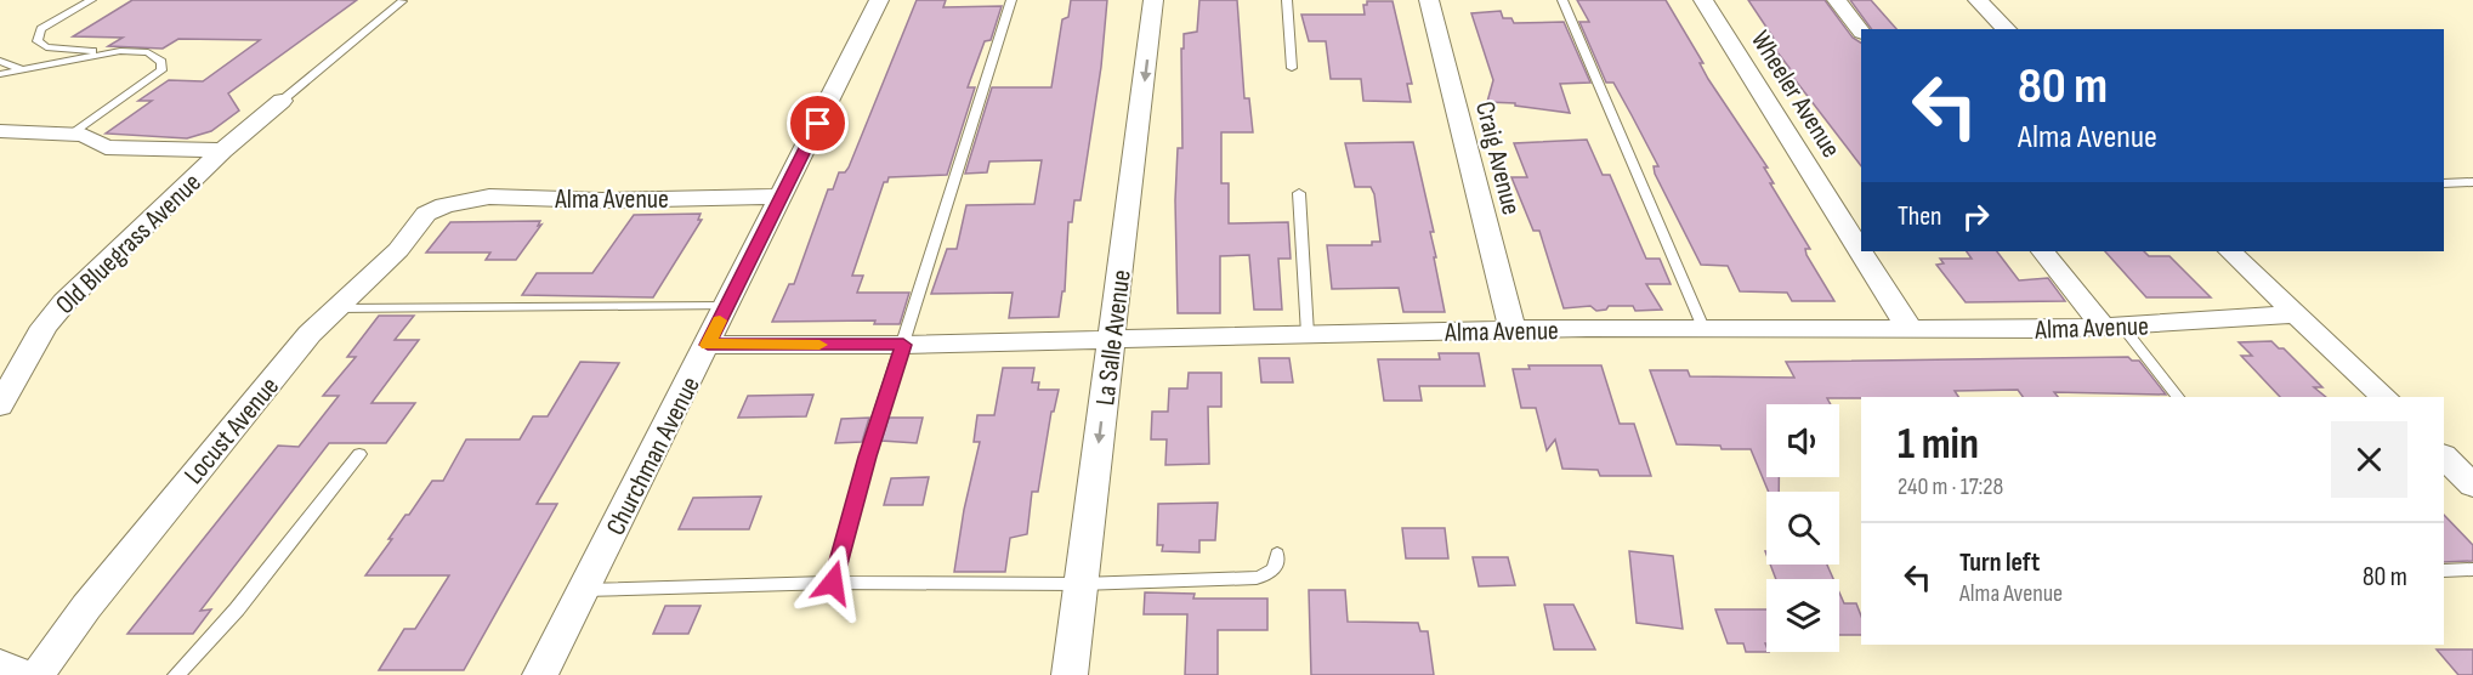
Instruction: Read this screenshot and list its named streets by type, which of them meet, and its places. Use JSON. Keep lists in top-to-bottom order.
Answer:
{
  "streets": {
    "street": [
      "Wheeler Avenue",
      "Craig Avenue",
      "Alma Avenue",
      "Old Bluegrass Avenue",
      "La Salle Avenue",
      "Locust Avenue",
      "Churchman Avenue"
    ]
  },
  "crossings": [
    ["Wheeler Avenue", "Alma Avenue"],
    ["Craig Avenue", "Alma Avenue"],
    ["Alma Avenue", "La Salle Avenue"],
    ["Alma Avenue", "Locust Avenue"],
    ["Alma Avenue", "Churchman Avenue"]
  ],
  "one_way": ["La Salle Avenue"],
  "page": {
    "turn": ["80 m", "Alma Avenue"],
    "then": "Then",
    "heading": ["1 min", "240 m · 17:28"],
    "list": [
      {
        "name": "Turn left",
        "note": "Alma Avenue",
        "value": "80 m"
      }
    ]
  }
}
